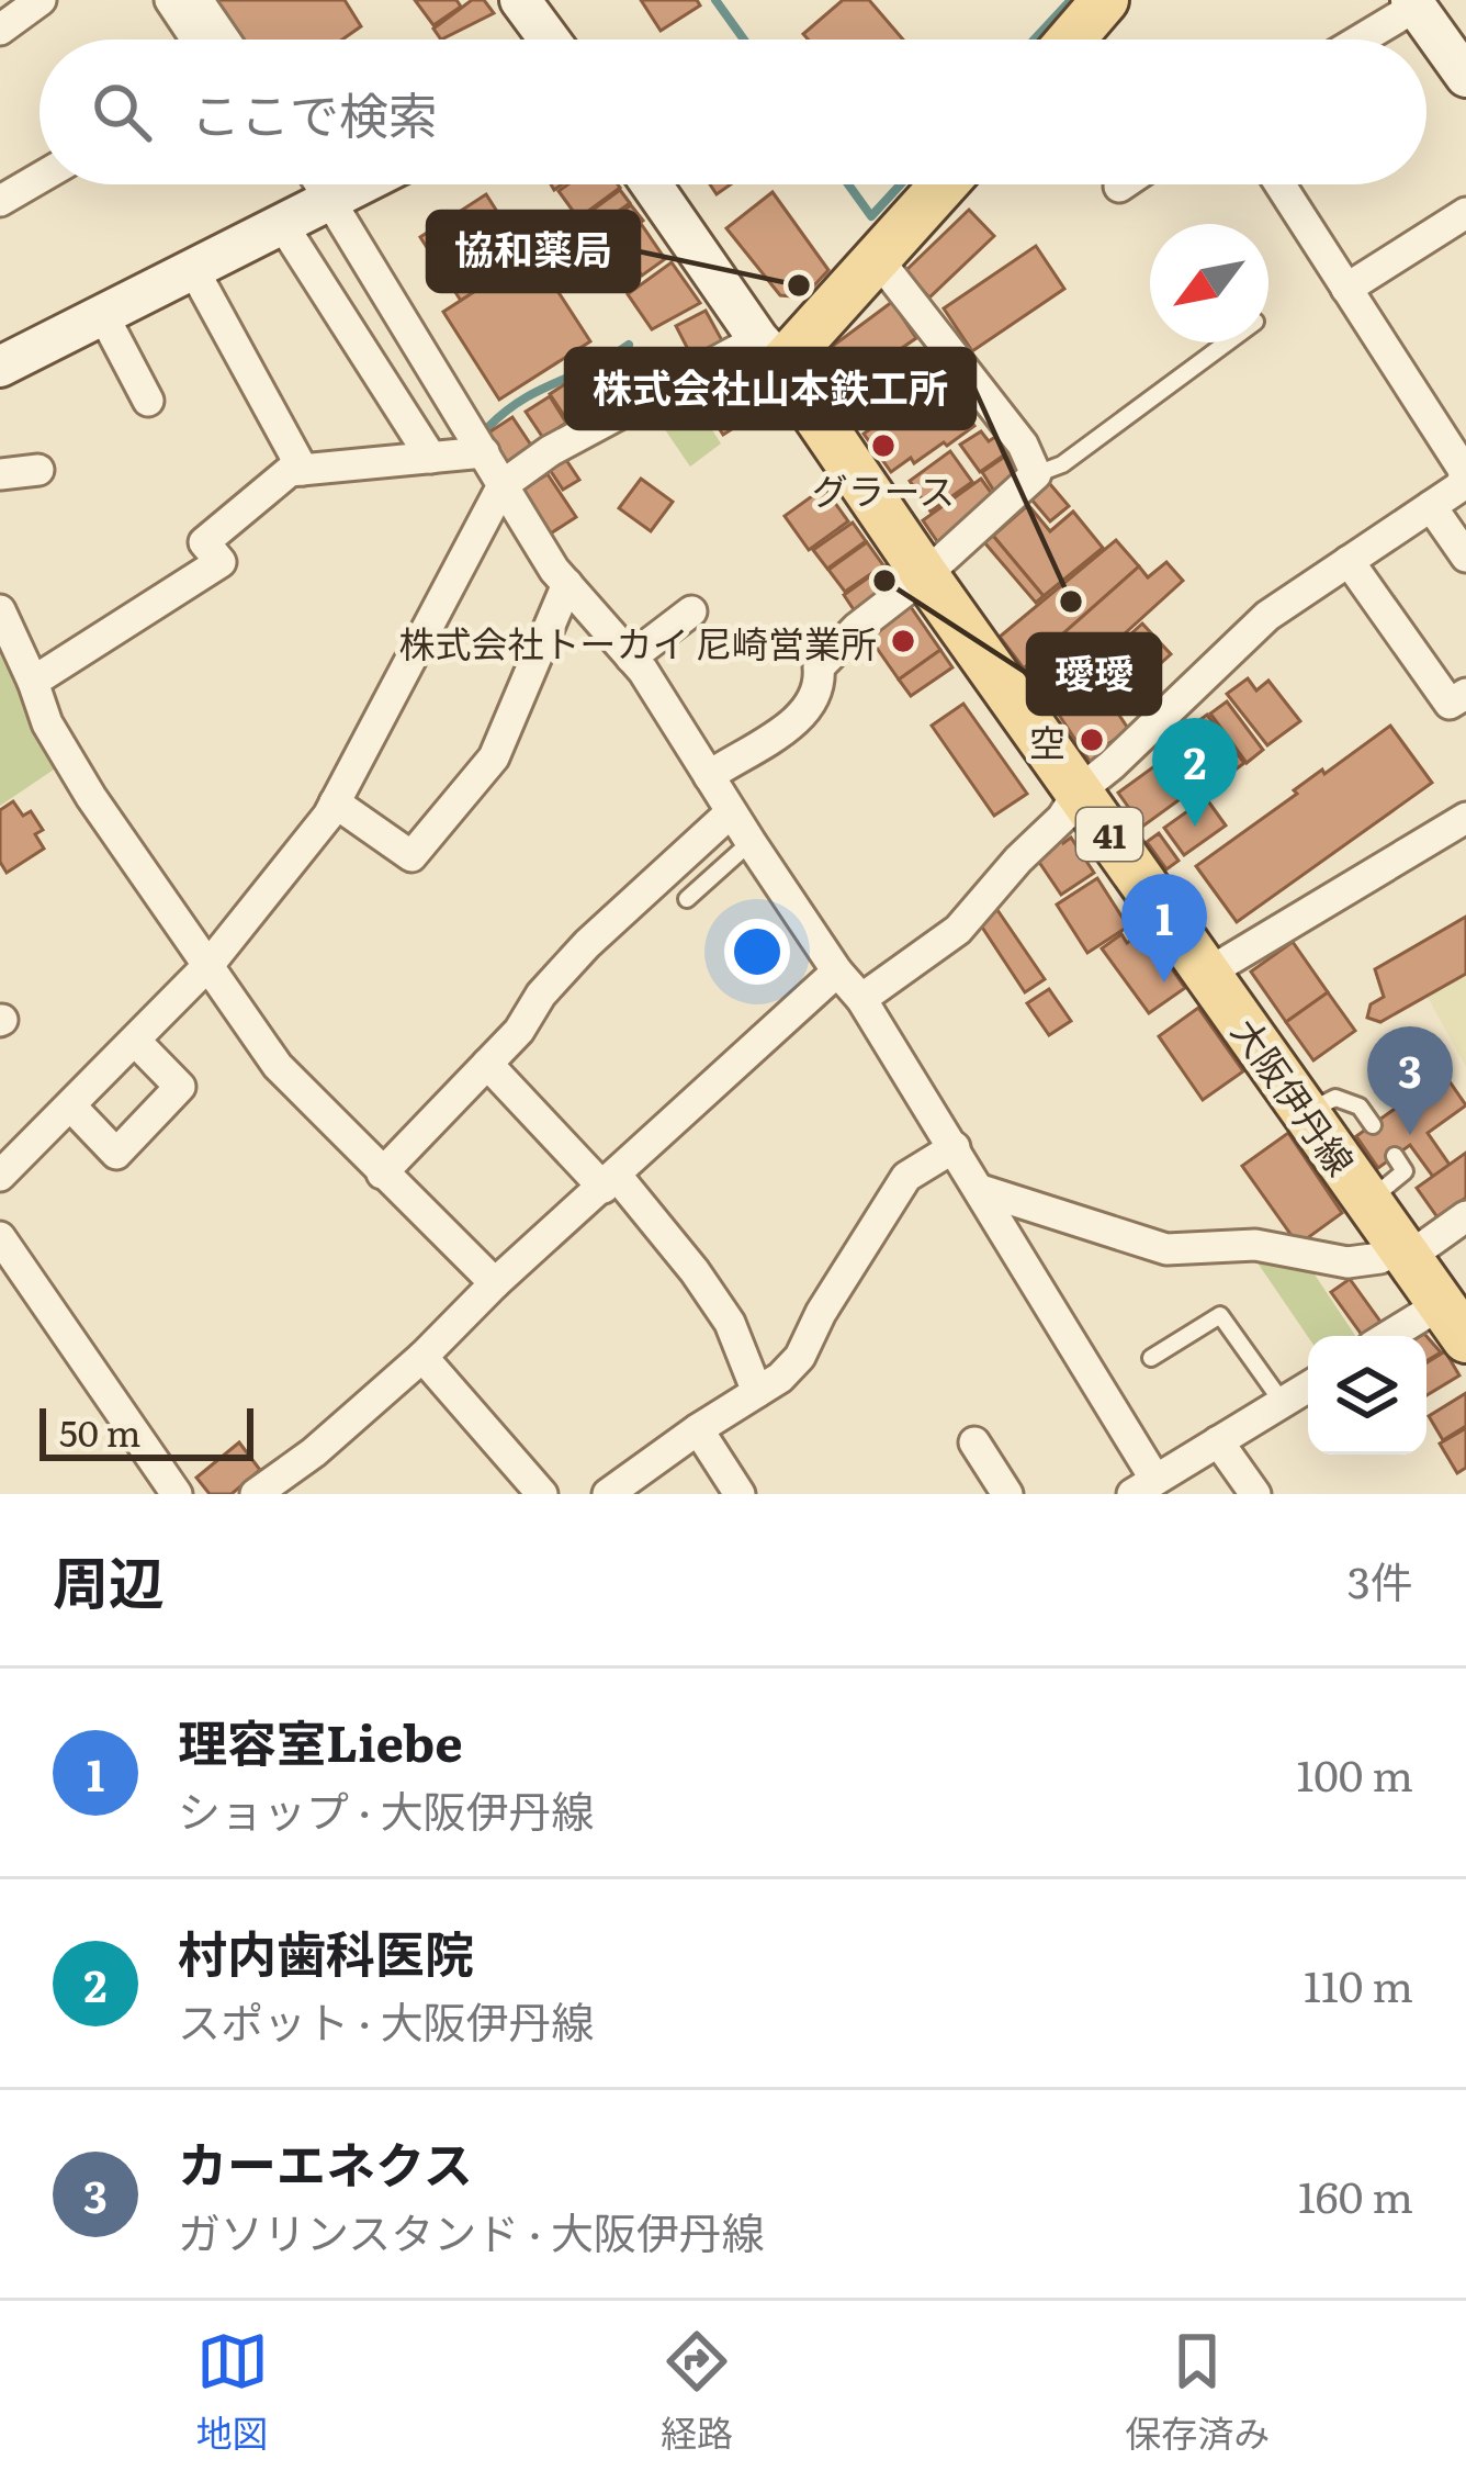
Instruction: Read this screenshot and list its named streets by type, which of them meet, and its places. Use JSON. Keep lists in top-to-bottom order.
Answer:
{
  "streets": {
    "main road": ["41", "大阪伊丹線"]
  },
  "places": [
    "協和薬局",
    "グラース",
    "璦璦",
    "株式会社山本鉄工所",
    "株式会社トーカイ 尼崎営業所",
    "空"
  ],
  "scale_bar": "50 m",
  "north": "bottom left",
  "page": {
    "search": "ここで検索",
    "pins": ["2", "1", "3"],
    "scale": "50 m",
    "heading": ["周辺", "3件"],
    "list": [
      {
        "mark": "1",
        "name": "理容室Liebe",
        "note": "ショップ · 大阪伊丹線",
        "value": "100 m"
      },
      {
        "mark": "2",
        "name": "村内歯科医院",
        "note": "スポット · 大阪伊丹線",
        "value": "110 m"
      },
      {
        "mark": "3",
        "name": "カーエネクス",
        "note": "ガソリンスタンド · 大阪伊丹線",
        "value": "160 m"
      }
    ],
    "nav": ["地図", "経路", "保存済み"]
  }
}
